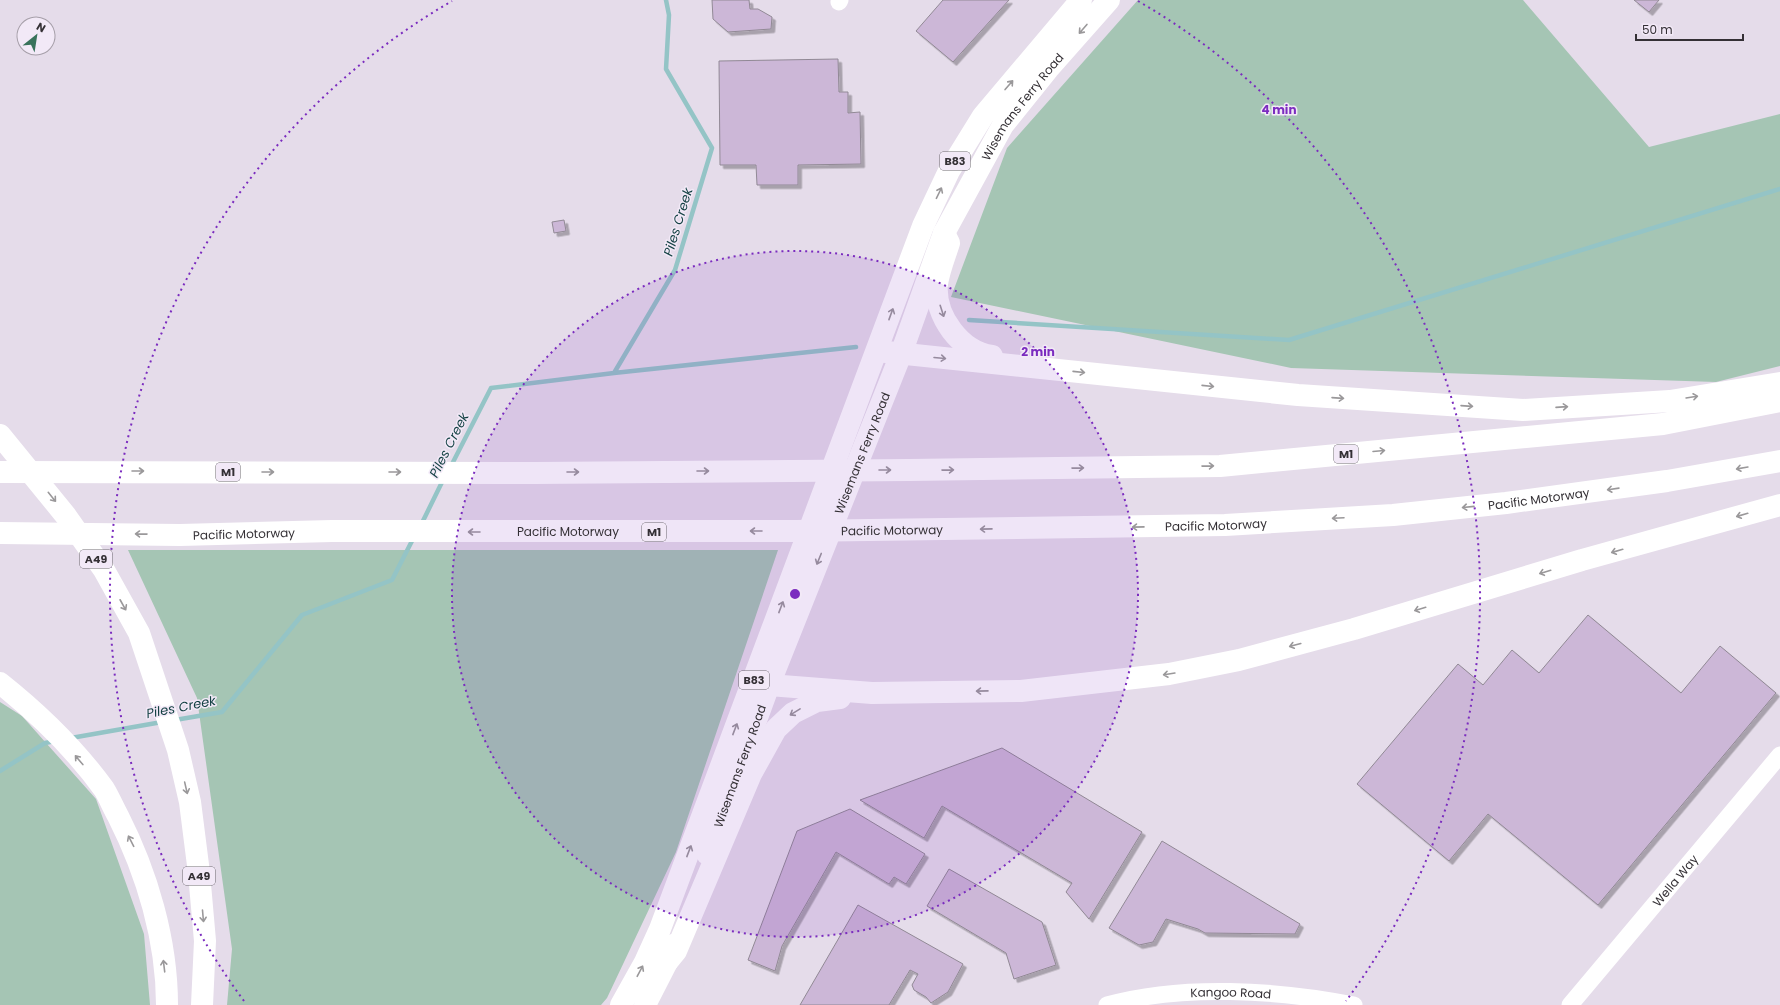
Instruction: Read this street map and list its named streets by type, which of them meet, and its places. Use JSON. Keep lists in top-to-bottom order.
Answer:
{
  "streets": {
    "main road": [
      "Wisemans Ferry Road",
      "B83",
      "M1",
      "Pacific Motorway",
      "A49"
    ],
    "street": ["Wella Way", "Kangoo Road"]
  },
  "water": ["Piles Creek"],
  "scale_bar": "50 m",
  "north": "top right",
  "rings": ["4 min", "2 min"]
}
